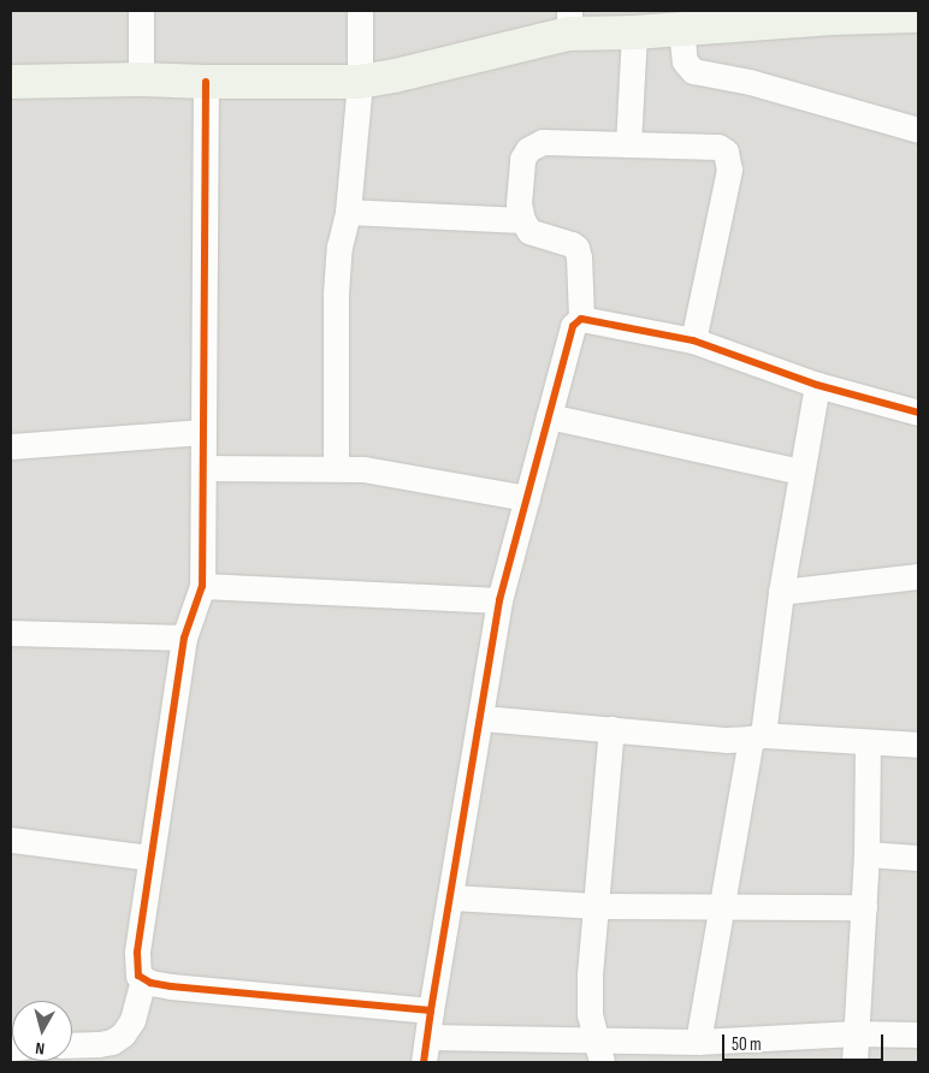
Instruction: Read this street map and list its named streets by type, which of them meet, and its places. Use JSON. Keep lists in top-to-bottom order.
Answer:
{
  "scale_bar": "50 m",
  "north": "bottom"
}
